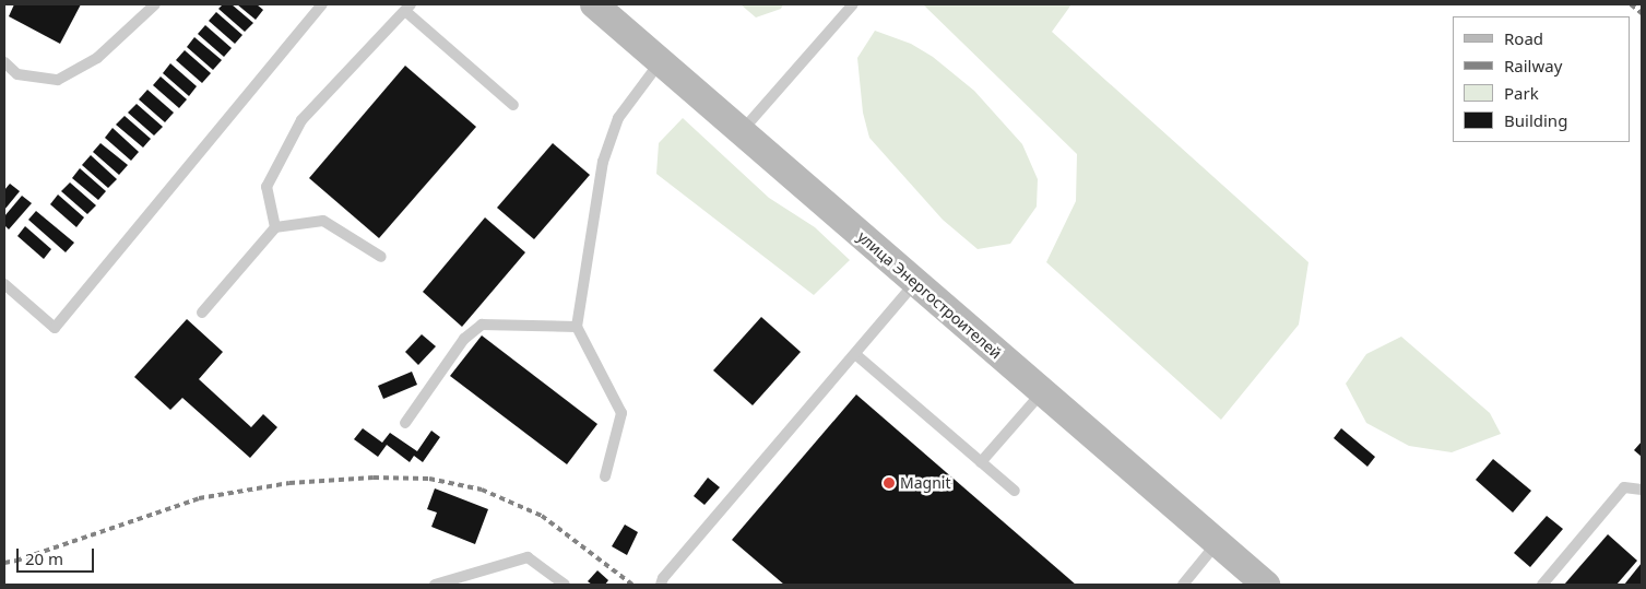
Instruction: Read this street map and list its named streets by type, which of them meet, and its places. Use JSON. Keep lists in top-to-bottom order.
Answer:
{
  "streets": {
    "main road": ["улица Энергостроителей"]
  },
  "places": ["Magnit"],
  "legend": [
    "Road",
    "Railway",
    "Park",
    "Building"
  ],
  "scale_bar": "20 m"
}
